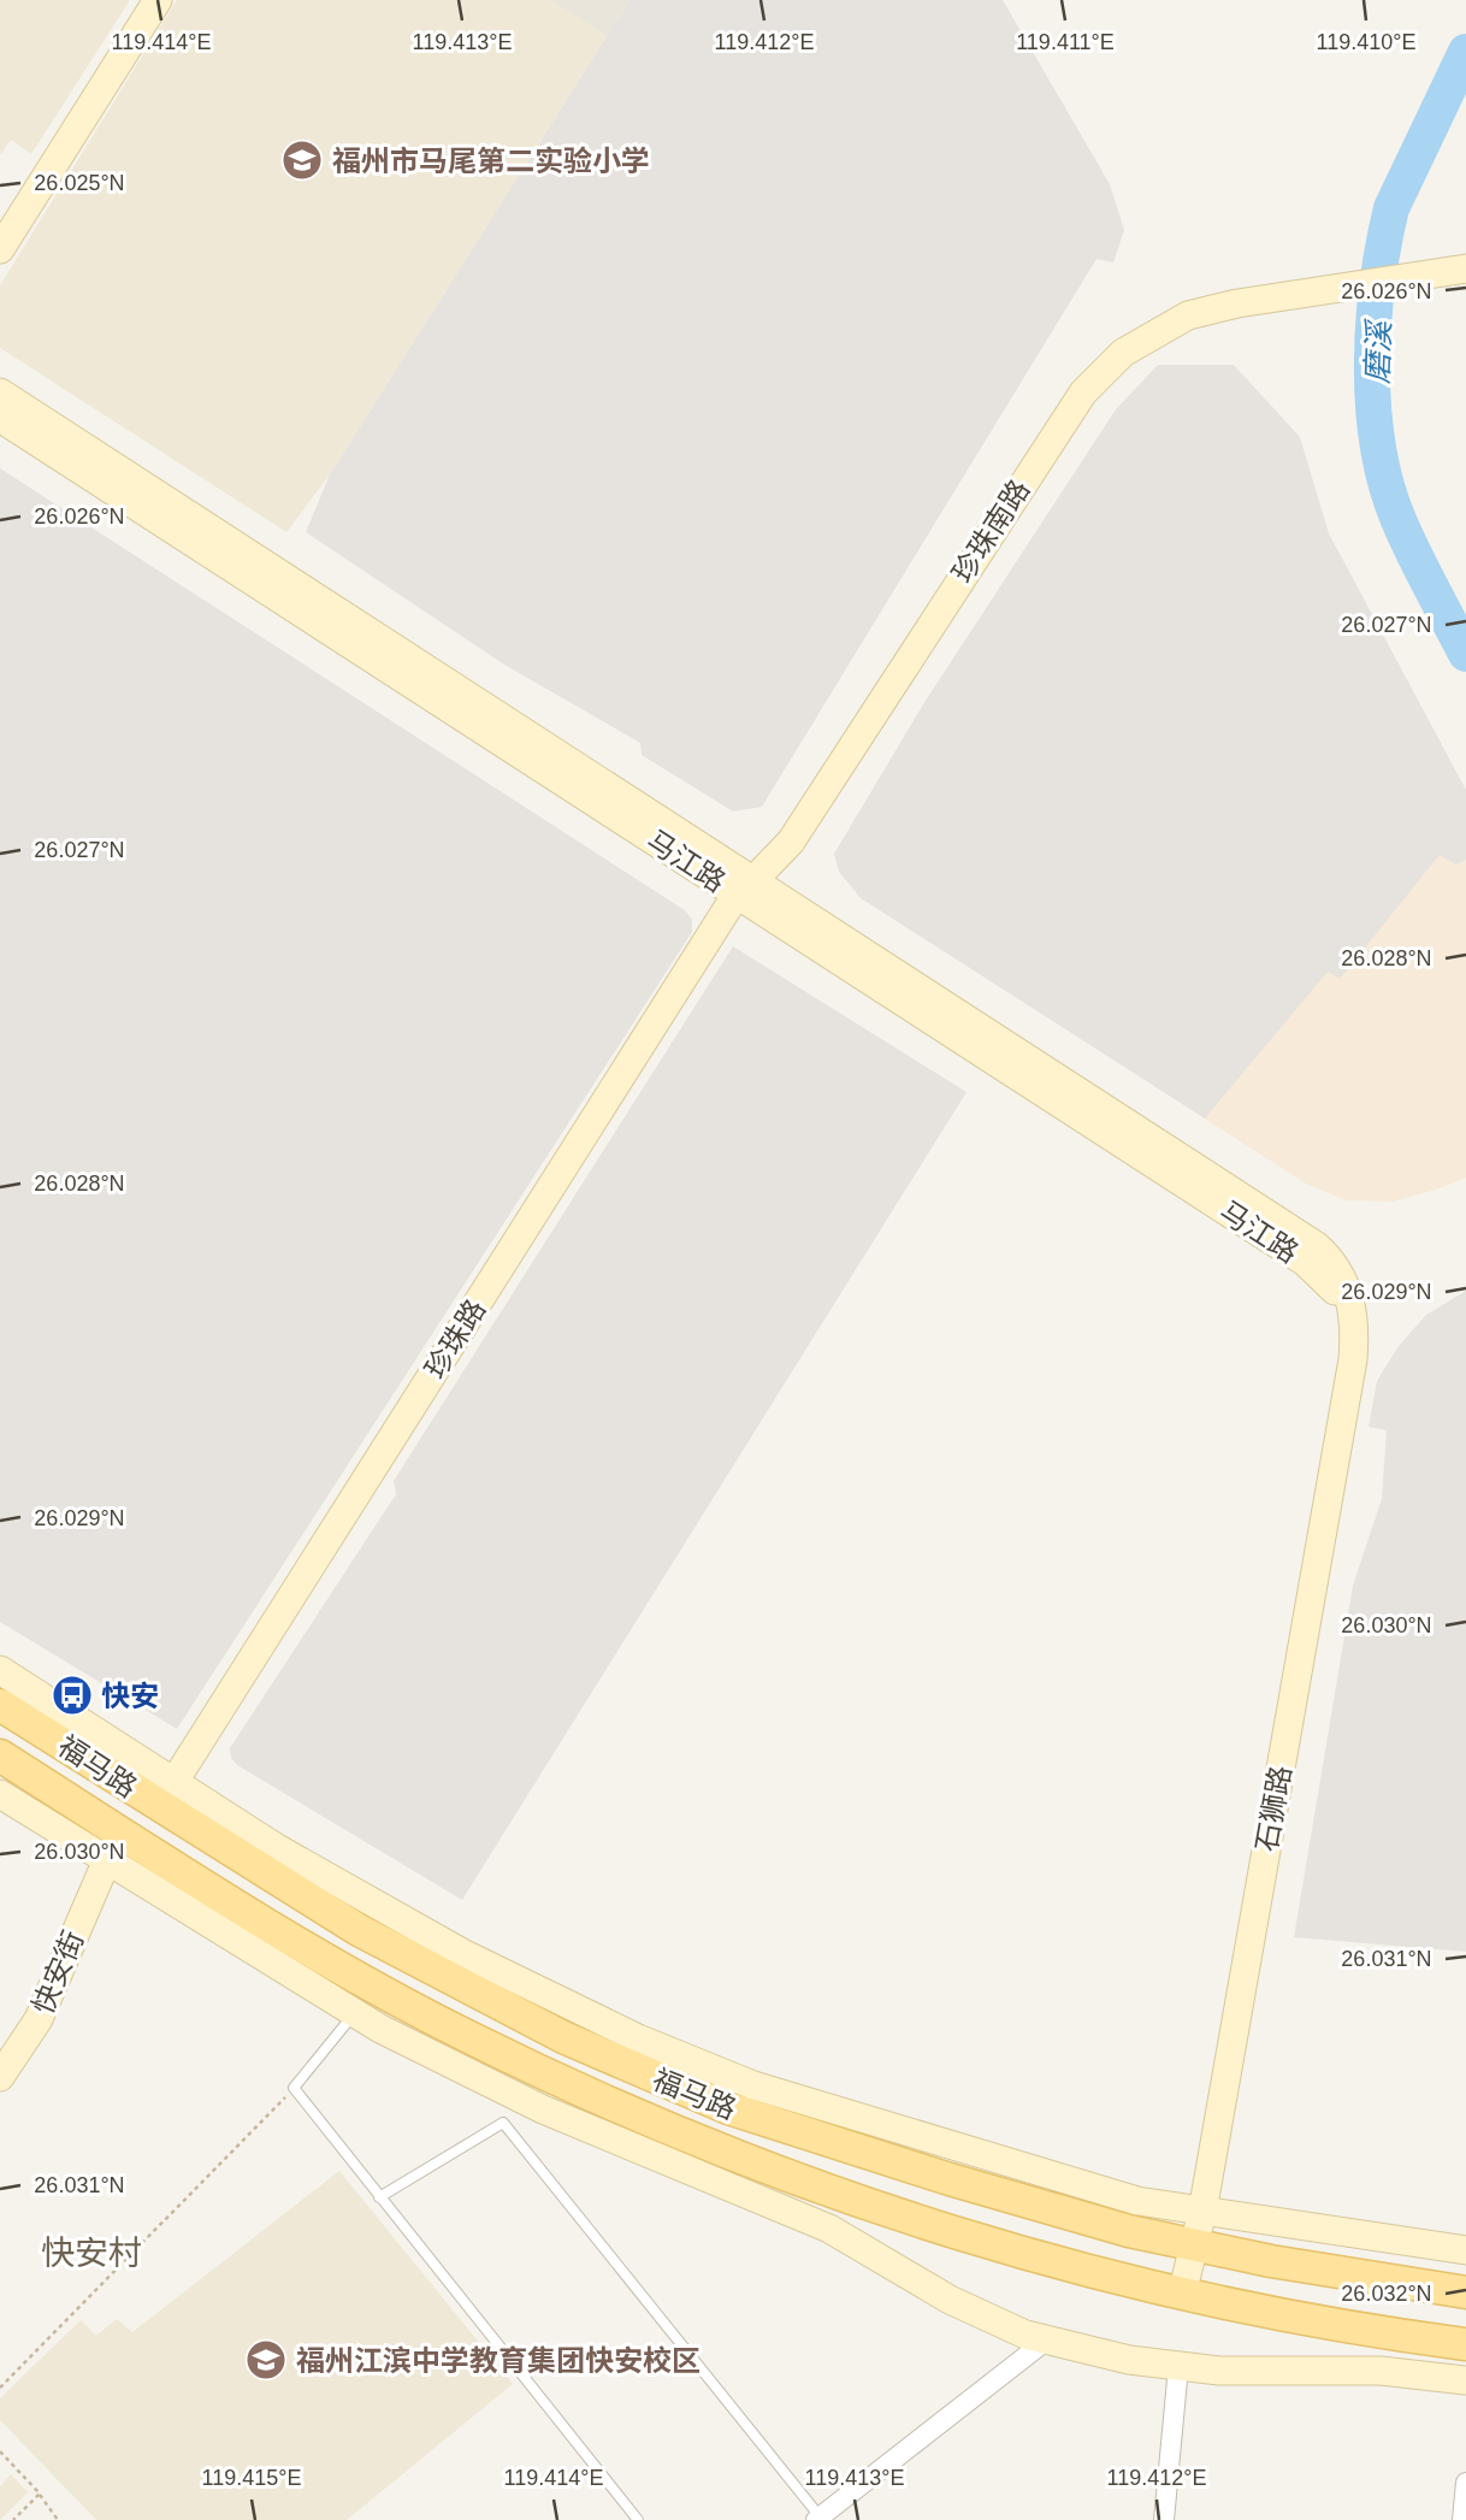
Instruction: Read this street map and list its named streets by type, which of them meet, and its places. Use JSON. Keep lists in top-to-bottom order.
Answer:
{
  "streets": {
    "main road": ["福马路"],
    "street": [
      "珍珠南路",
      "马江路",
      "珍珠路",
      "石狮路",
      "快安街"
    ]
  },
  "crossings": [
    ["珍珠南路", "马江路"],
    ["珍珠南路", "珍珠路"],
    ["珍珠南路", "石狮路"],
    ["马江路", "珍珠路"],
    ["马江路", "石狮路"],
    ["珍珠路", "石狮路"],
    ["福马路", "石狮路"]
  ],
  "districts": ["快安村"],
  "water": ["磨溪"],
  "places": {
    "school or university": ["福州市马尾第二实验小学", "福州江滨中学教育集团快安校区"],
    "bus stop": ["快安"]
  },
  "coordinates": [
    "119.410°E",
    "119.414°E",
    "119.413°E",
    "119.412°E",
    "119.411°E",
    "26.025°N",
    "26.026°N",
    "26.027°N",
    "26.028°N",
    "26.029°N",
    "26.030°N",
    "26.031°N",
    "26.032°N",
    "119.415°E"
  ]
}
